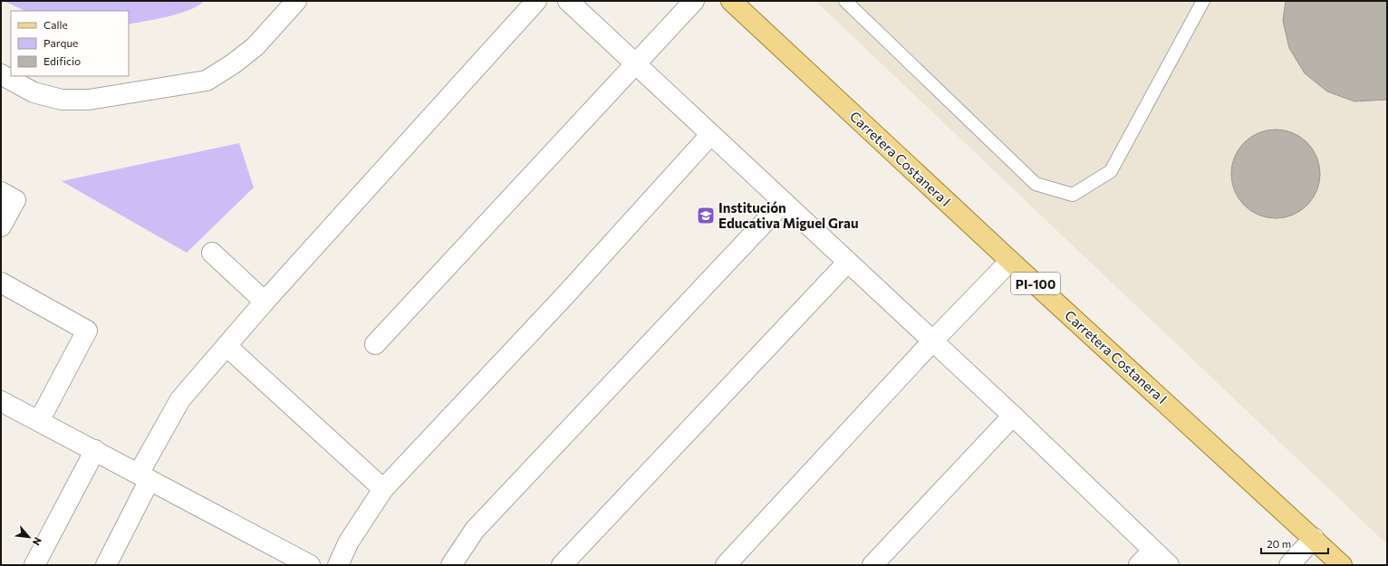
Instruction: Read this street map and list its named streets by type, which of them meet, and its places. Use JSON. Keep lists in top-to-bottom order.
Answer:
{
  "streets": {
    "main road": ["Carretera Costanera I", "PI-100"]
  },
  "places": {
    "school or university": ["Institución Educativa Miguel Grau"]
  },
  "legend": ["Calle", "Parque", "Edificio"],
  "scale_bar": "20 m",
  "north": "bottom right"
}
